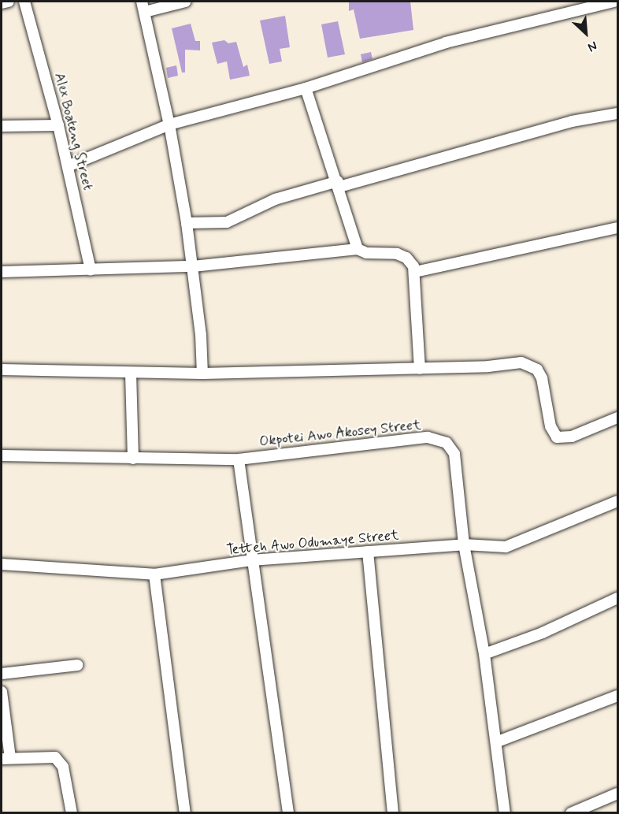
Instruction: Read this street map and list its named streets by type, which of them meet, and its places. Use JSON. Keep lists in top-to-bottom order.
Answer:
{
  "streets": {
    "street": ["Alex Boateng Street", "Okpotei Awo Akosey Street", "Tetteh Awo Odumaye Street"]
  },
  "crossings": [
    ["Okpotei Awo Akosey Street", "Tetteh Awo Odumaye Street"]
  ],
  "north": "bottom right"
}
